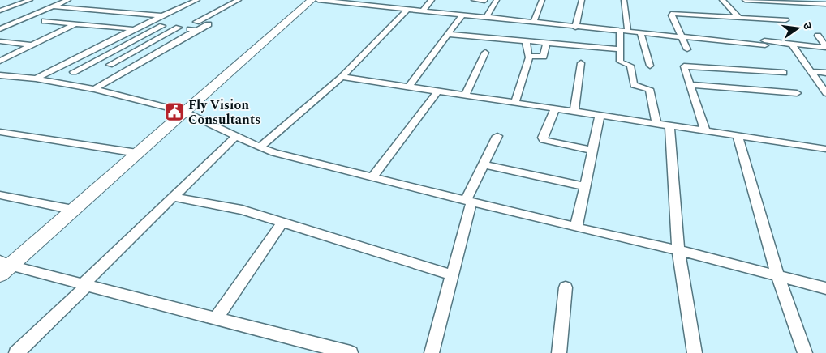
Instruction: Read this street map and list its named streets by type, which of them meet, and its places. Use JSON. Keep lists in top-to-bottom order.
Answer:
{
  "places": {
    "public building": ["Fly Vision Consultants"]
  },
  "north": "right"
}
